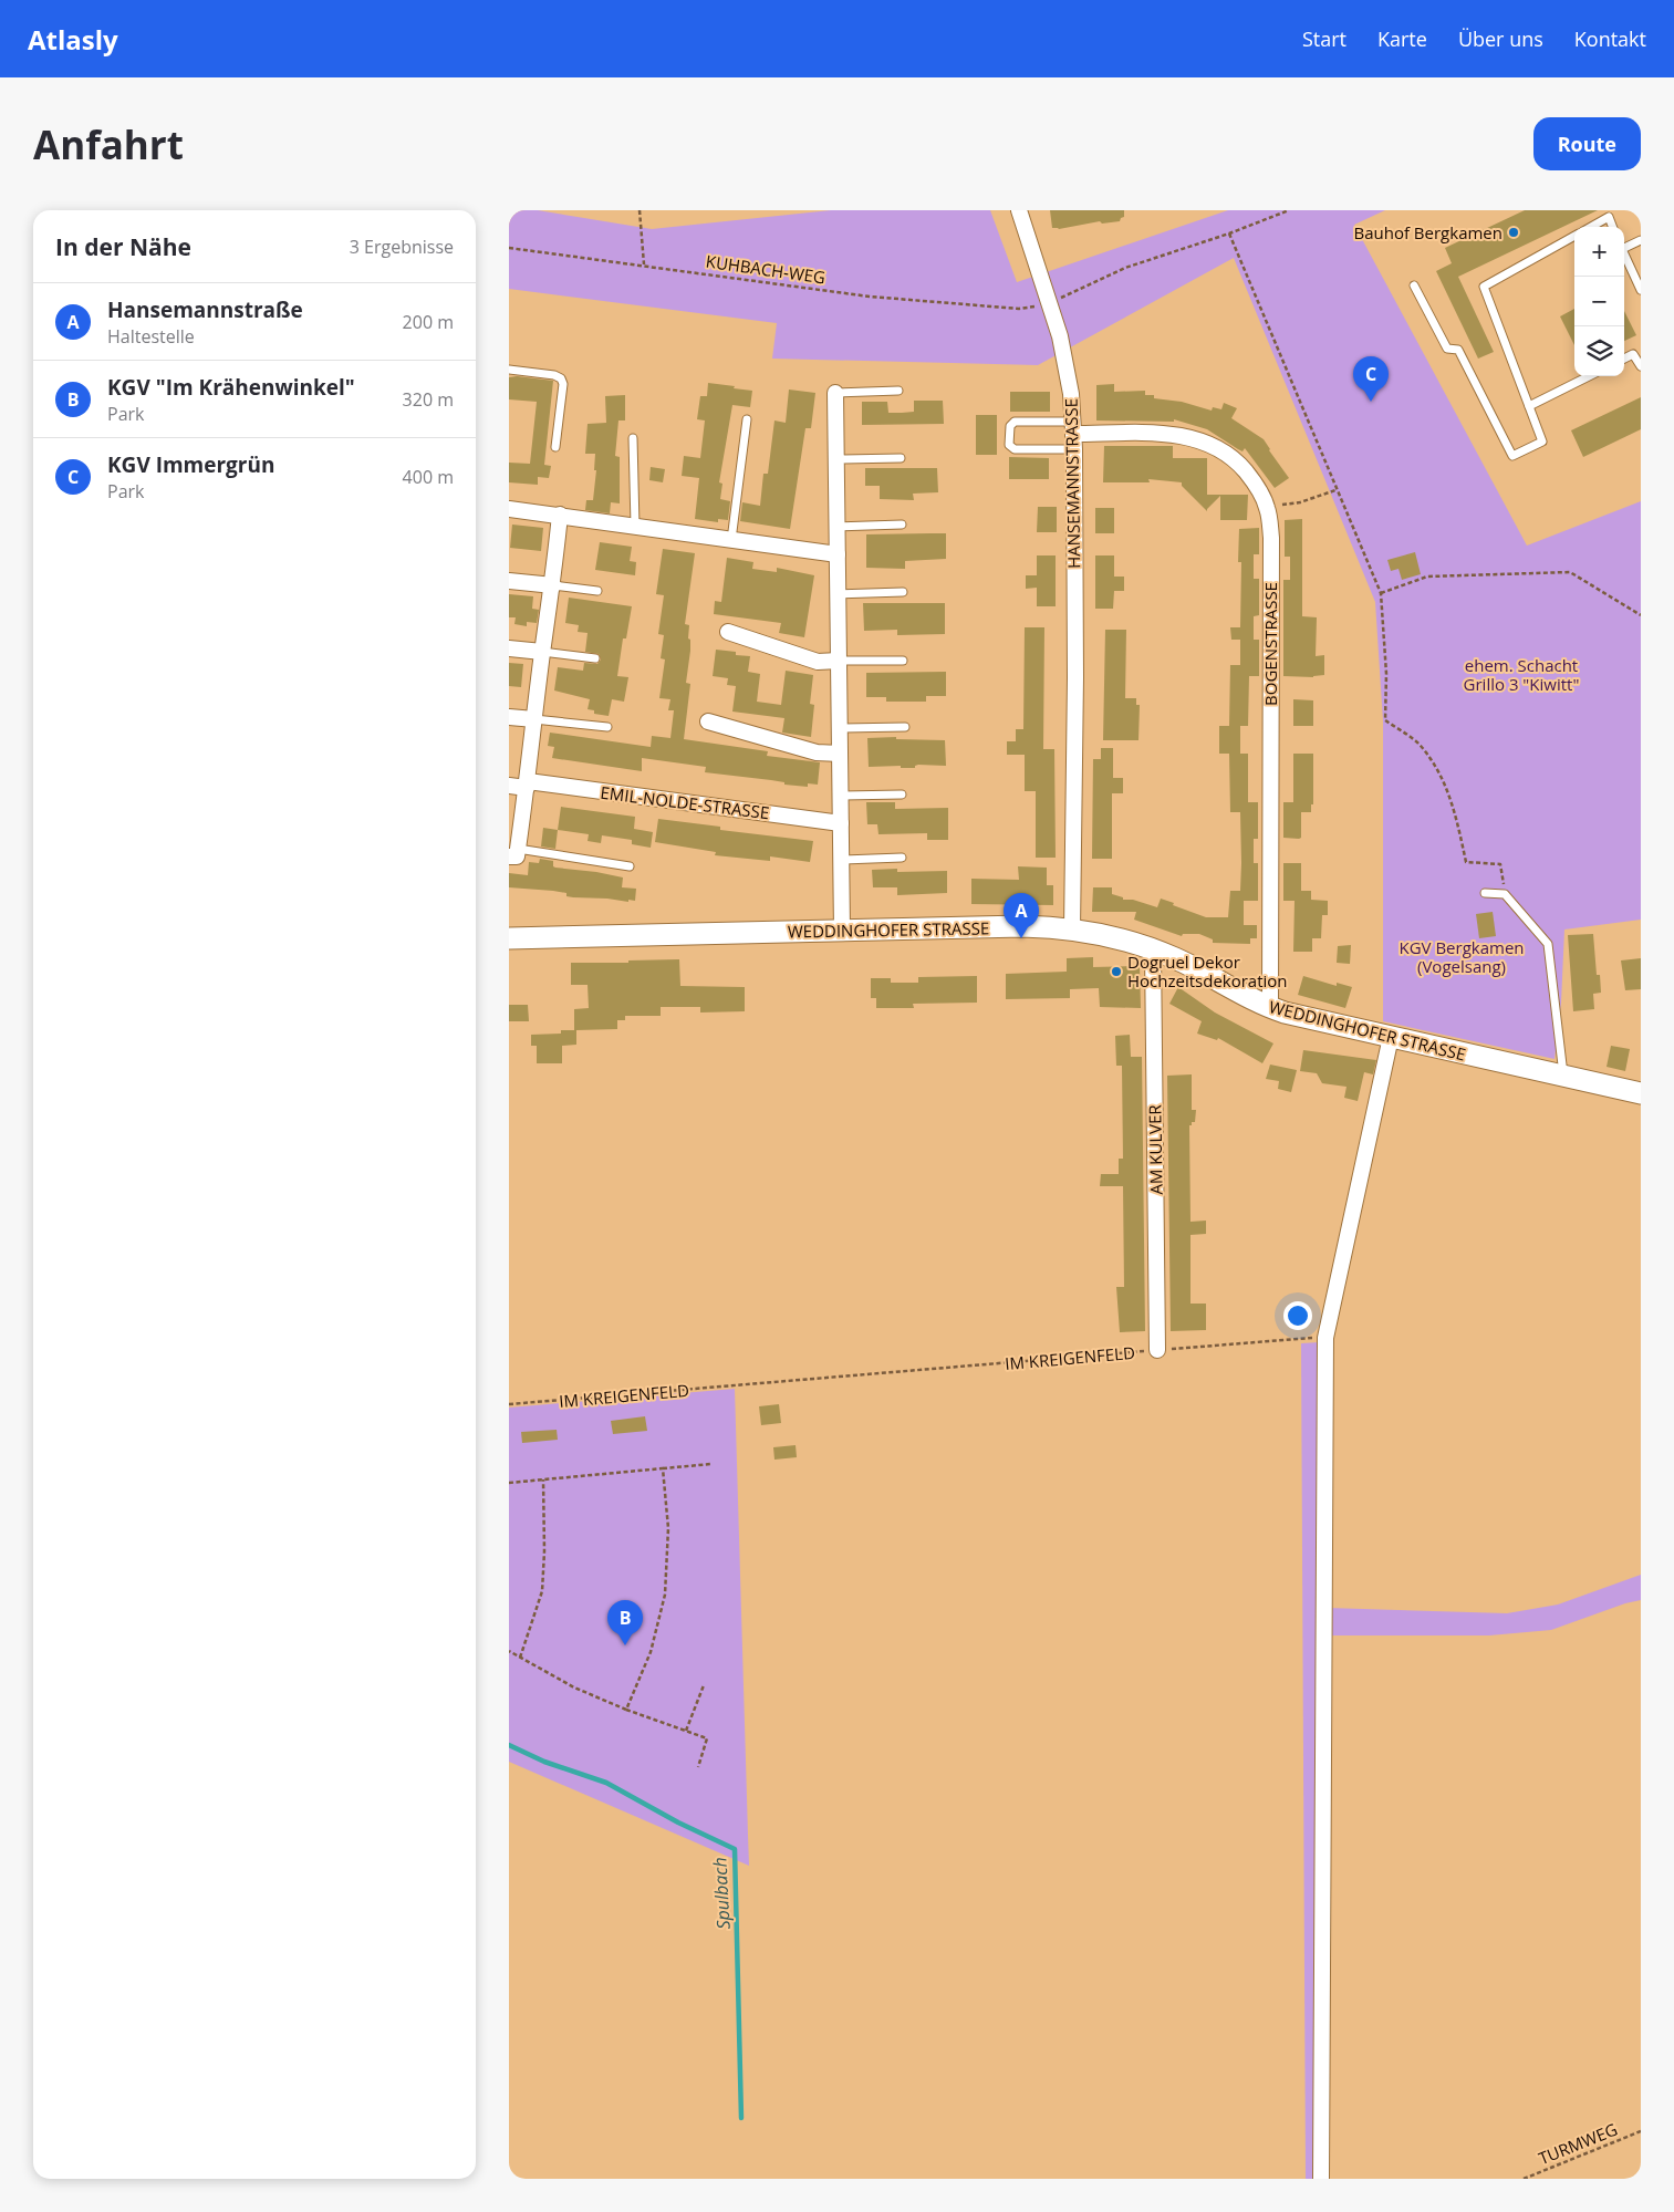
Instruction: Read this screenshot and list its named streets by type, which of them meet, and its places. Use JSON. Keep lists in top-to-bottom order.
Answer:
{
  "streets": {
    "street": [
      "HANSEMANNSTRASSE",
      "BOGENSTRASSE",
      "EMIL-NOLDE-STRASSE",
      "WEDDINGHOFER STRASSE",
      "AM KULVER"
    ],
    "path": ["KUHBACH-WEG", "IM KREIGENFELD", "TURMWEG"]
  },
  "crossings": [
    ["HANSEMANNSTRASSE", "BOGENSTRASSE"],
    ["HANSEMANNSTRASSE", "WEDDINGHOFER STRASSE"],
    ["BOGENSTRASSE", "WEDDINGHOFER STRASSE"],
    ["WEDDINGHOFER STRASSE", "AM KULVER"],
    ["AM KULVER", "IM KREIGENFELD"]
  ],
  "water": ["Spulbach"],
  "parks": ["ehem. Schacht Grillo 3 \"Kiwitt\"", "KGV Bergkamen (Vogelsang)"],
  "places": ["Bauhof Bergkamen", "Dogruel Dekor Hochzeitsdekoration"],
  "page": {
    "header": "Atlasly",
    "nav": [
      "Start",
      "Karte",
      "Über uns",
      "Kontakt"
    ],
    "buttons": "Route",
    "title": "Anfahrt",
    "heading": ["In der Nähe", "3 Ergebnisse"],
    "map_buttons": ["+", "−"],
    "list": [
      {
        "mark": "A",
        "name": "Hansemannstraße",
        "note": "Haltestelle",
        "value": "200 m"
      },
      {
        "mark": "B",
        "name": "KGV \"Im Krähenwinkel\"",
        "note": "Park",
        "value": "320 m"
      },
      {
        "mark": "C",
        "name": "KGV Immergrün",
        "note": "Park",
        "value": "400 m"
      }
    ],
    "pins": ["C", "A", "B"]
  }
}
